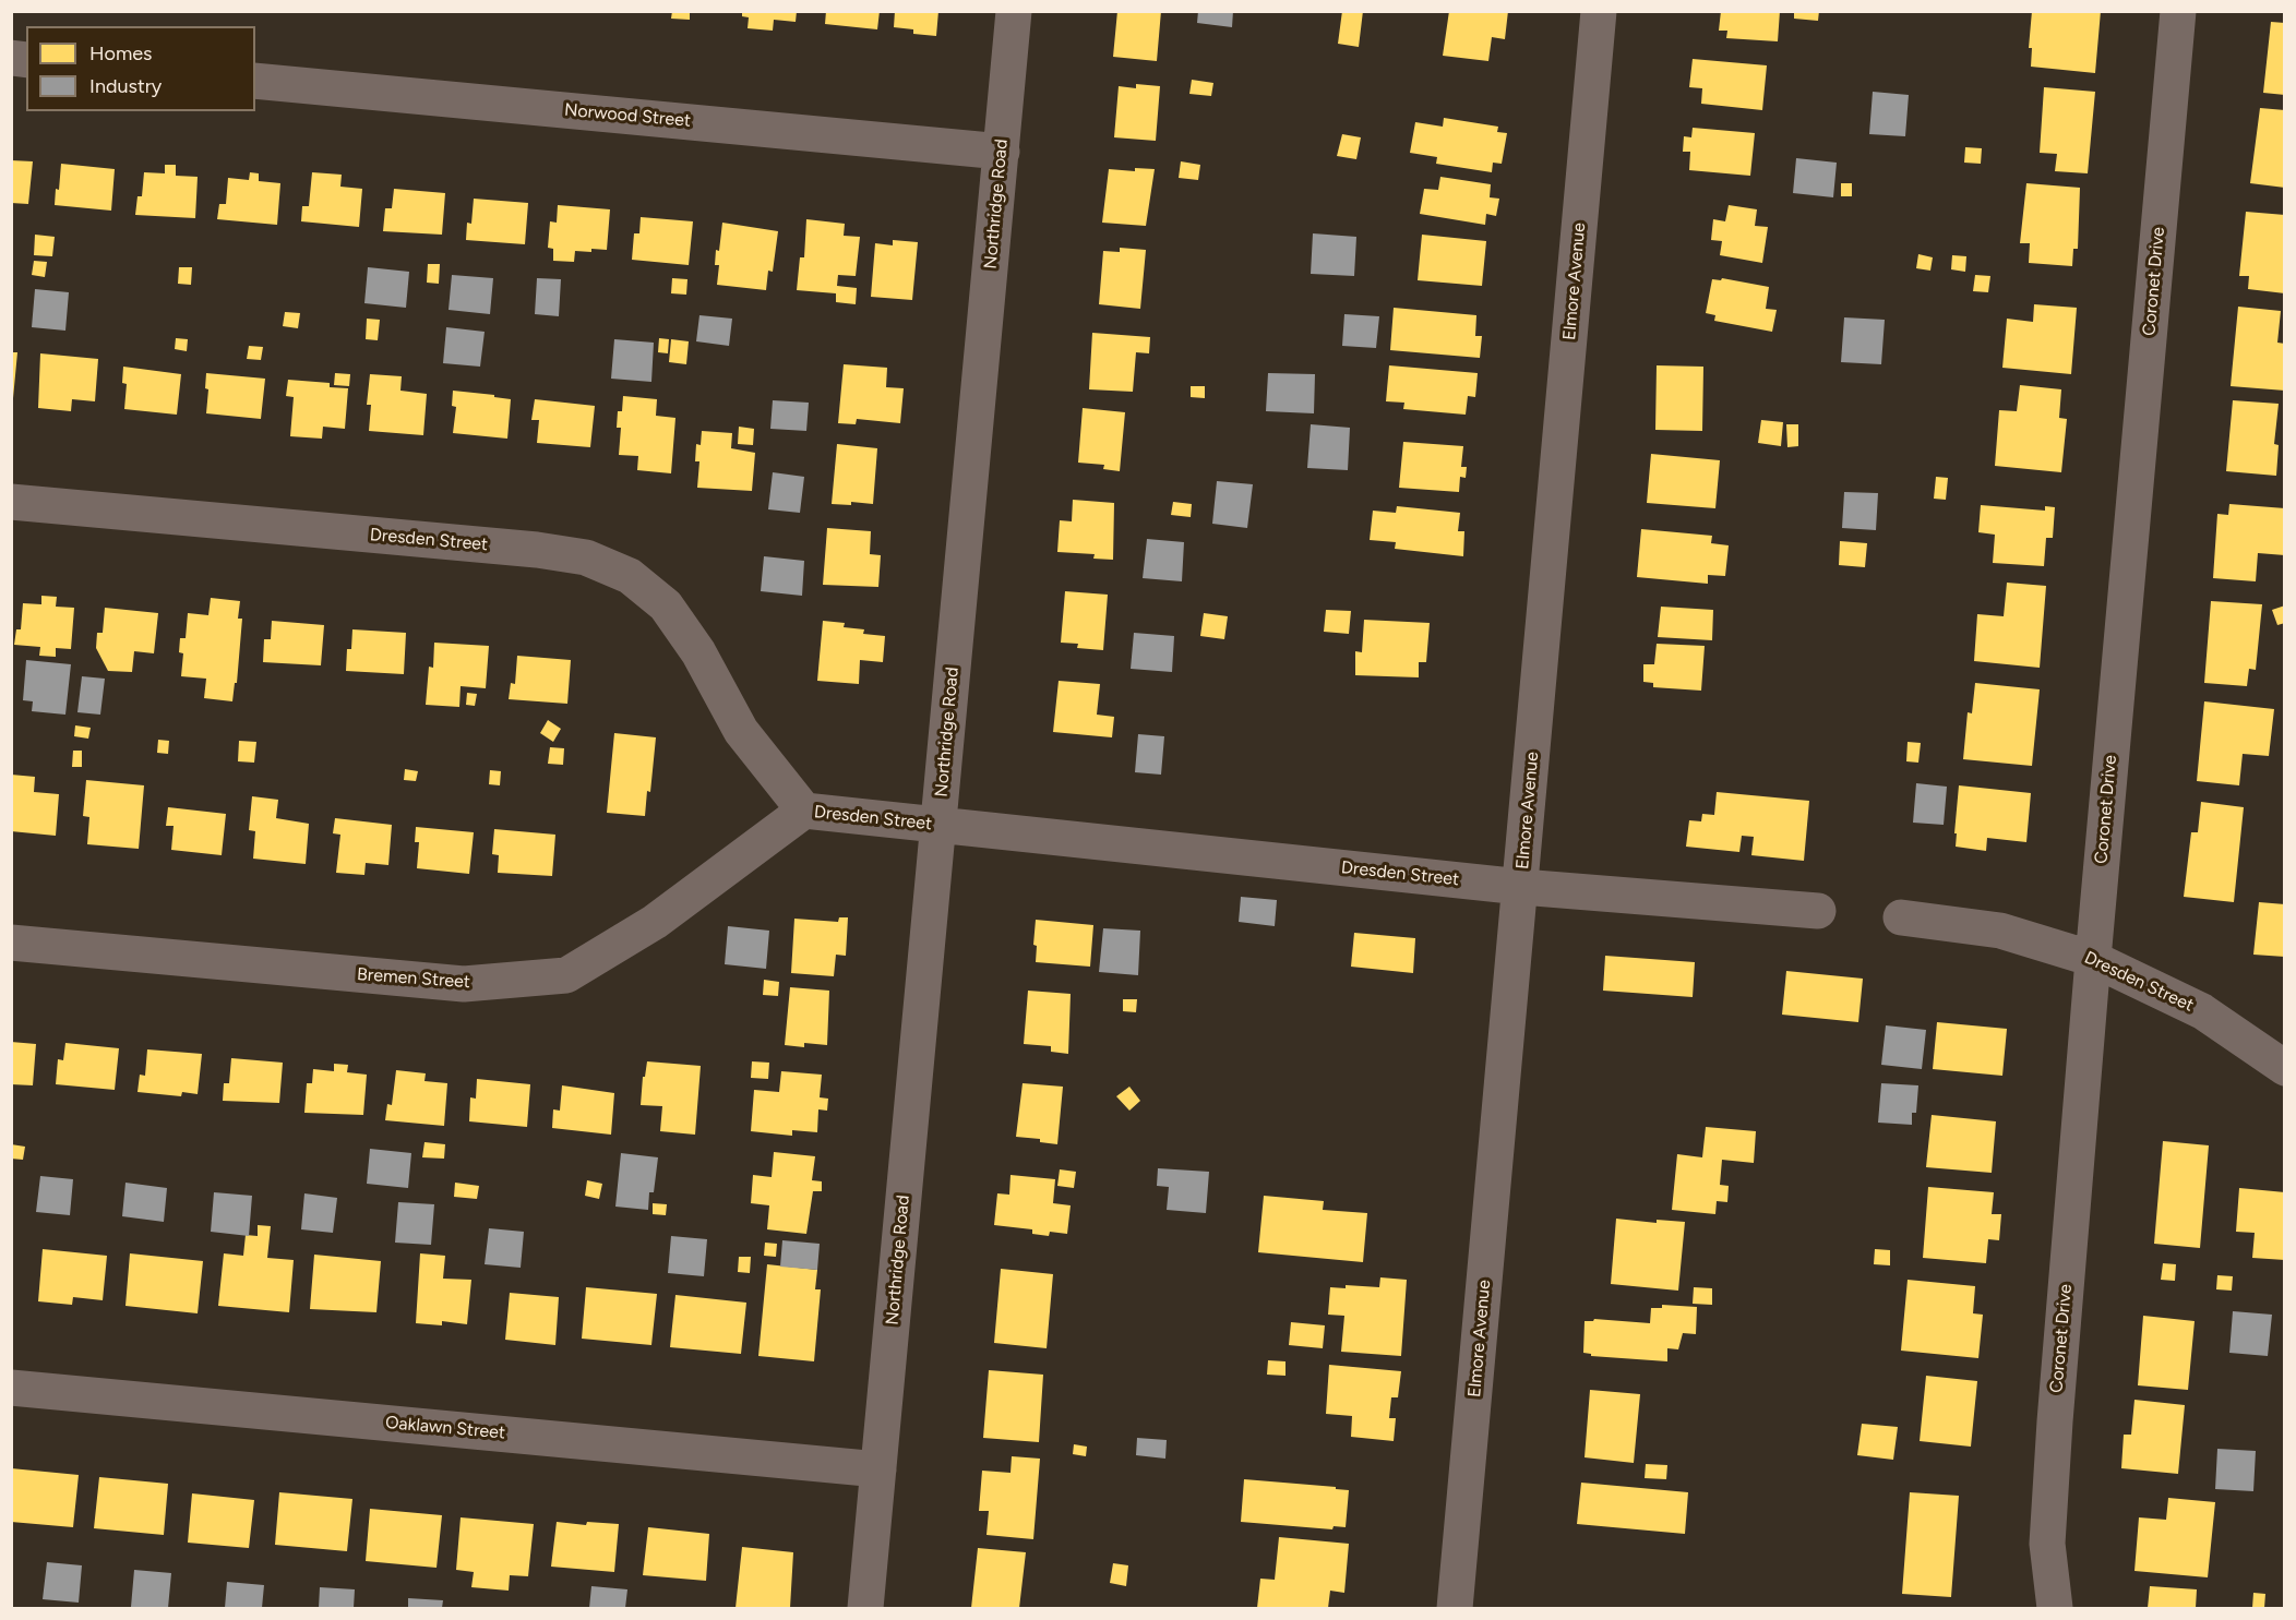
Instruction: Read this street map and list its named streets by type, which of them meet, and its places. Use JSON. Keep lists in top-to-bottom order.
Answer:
{
  "streets": {
    "street": [
      "Norwood Street",
      "Northridge Road",
      "Elmore Avenue",
      "Coronet Drive",
      "Dresden Street",
      "Bremen Street",
      "Oaklawn Street"
    ]
  },
  "crossings": [
    ["Norwood Street", "Northridge Road"],
    ["Northridge Road", "Dresden Street"],
    ["Northridge Road", "Oaklawn Street"],
    ["Elmore Avenue", "Dresden Street"],
    ["Coronet Drive", "Dresden Street"],
    ["Dresden Street", "Bremen Street"]
  ],
  "legend": ["Homes", "Industry"]
}
